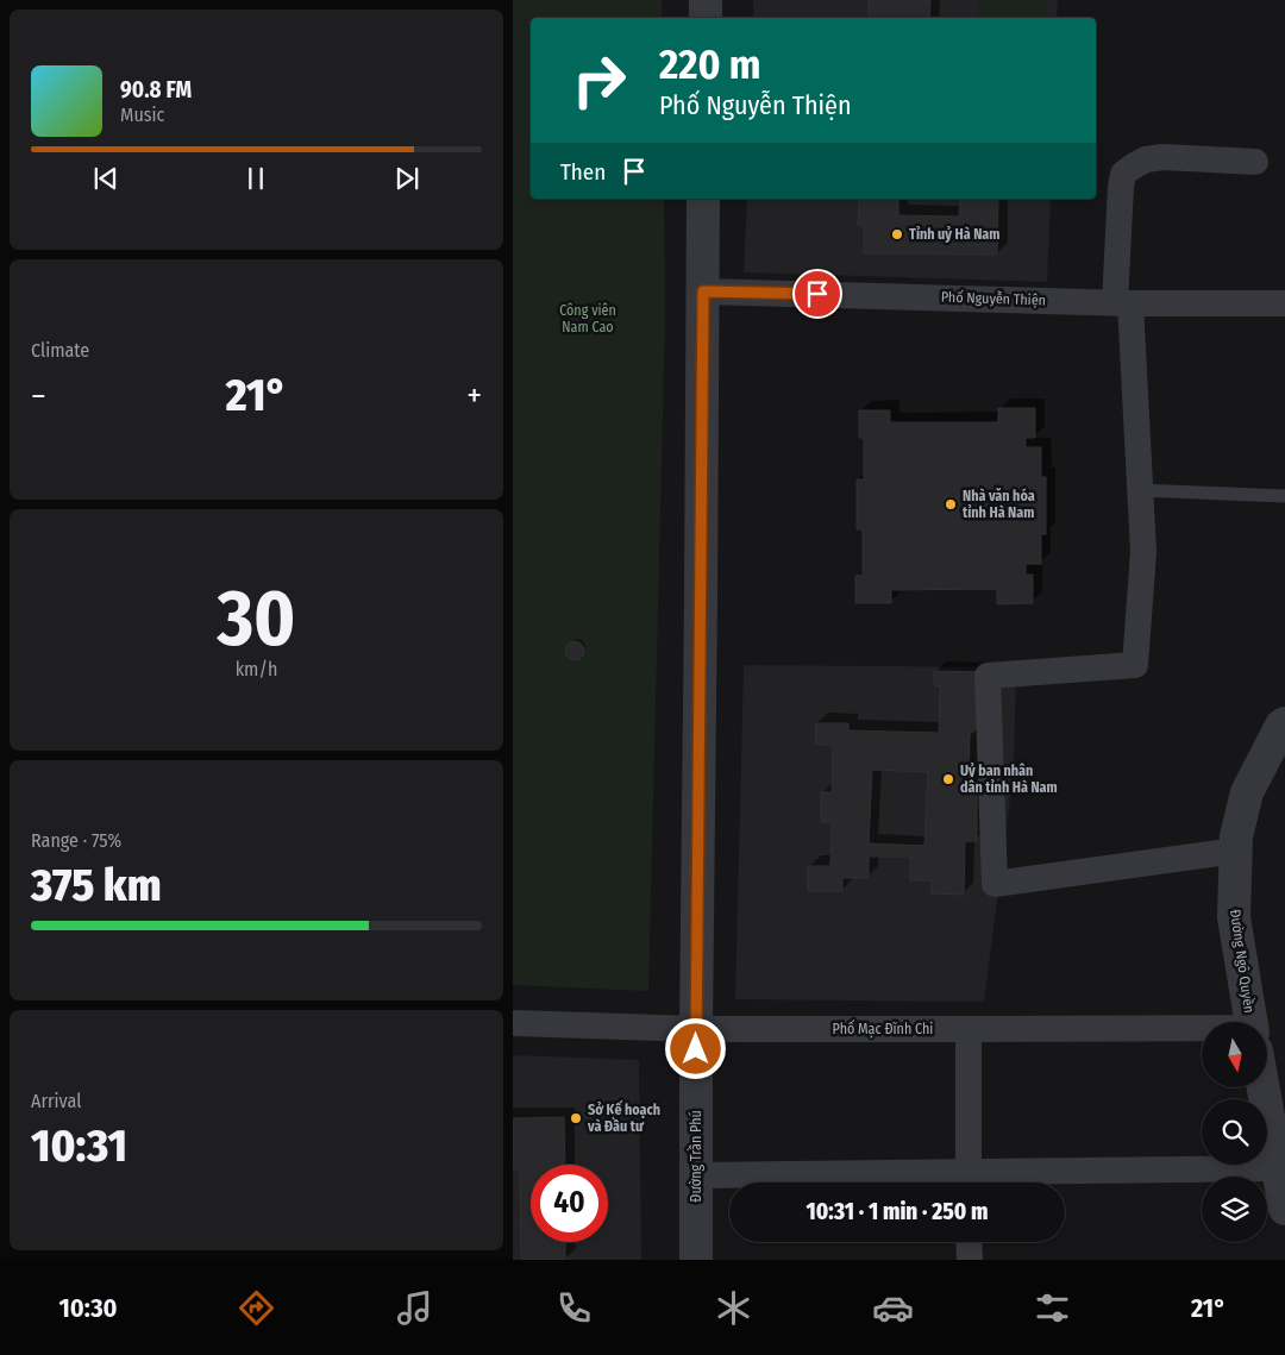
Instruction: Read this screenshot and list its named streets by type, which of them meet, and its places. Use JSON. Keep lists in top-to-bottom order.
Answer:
{
  "streets": {
    "street": [
      "Phố Nguyễn Thiện",
      "Đường Ngô Quyền",
      "Phố Mạc Đĩnh Chi",
      "Đường Trần Phú"
    ]
  },
  "crossings": [
    ["Phố Nguyễn Thiện", "Đường Trần Phú"],
    ["Phố Mạc Đĩnh Chi", "Đường Trần Phú"]
  ],
  "parks": ["Công viên Nam Cao"],
  "places": [
    "Tỉnh uỷ Hà Nam",
    "Nhà văn hóa tỉnh Hà Nam",
    "Uỷ ban nhân dân tỉnh Hà Nam",
    "Sở Kế hoạch và Đầu tư"
  ],
  "north": "bottom",
  "page": {
    "turn": ["220 m", "Phố Nguyễn Thiện"],
    "song": ["90.8 FM", "Music"],
    "then": "Then",
    "tile": [
      "Climate",
      ["30", "km/h"],
      ["Range · 75%", "375 km"],
      ["Arrival", "10:31"]
    ],
    "heat": ["−", "21°", "+"],
    "limit": "40",
    "trip": "10:31 · 1 min · 250 m",
    "tabs": ["10:30", "21°"]
  }
}
